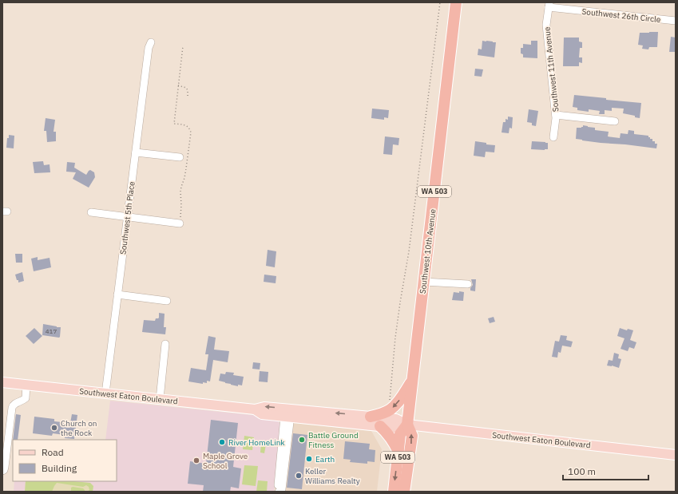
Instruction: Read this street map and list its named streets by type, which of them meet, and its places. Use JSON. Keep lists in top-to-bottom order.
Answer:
{
  "streets": {
    "highway": ["WA 503", "Southwest 10th Avenue"],
    "main road": ["Southwest Eaton Boulevard"],
    "street": ["Southwest 26th Circle", "Southwest 11th Avenue", "Southwest 5th Place"]
  },
  "crossings": [
    ["Southwest 26th Circle", "Southwest 11th Avenue"],
    ["Southwest 5th Place", "Southwest Eaton Boulevard"],
    ["Southwest 10th Avenue", "Southwest Eaton Boulevard"]
  ],
  "places": [
    "Church on the Rock",
    "Battle Ground Fitness",
    "River HomeLink",
    "Earth",
    "Maple Grove School",
    "Keller Williams Realty"
  ],
  "house_numbers": ["417"],
  "legend": ["Road", "Building"],
  "scale_bar": "100 m"
}
